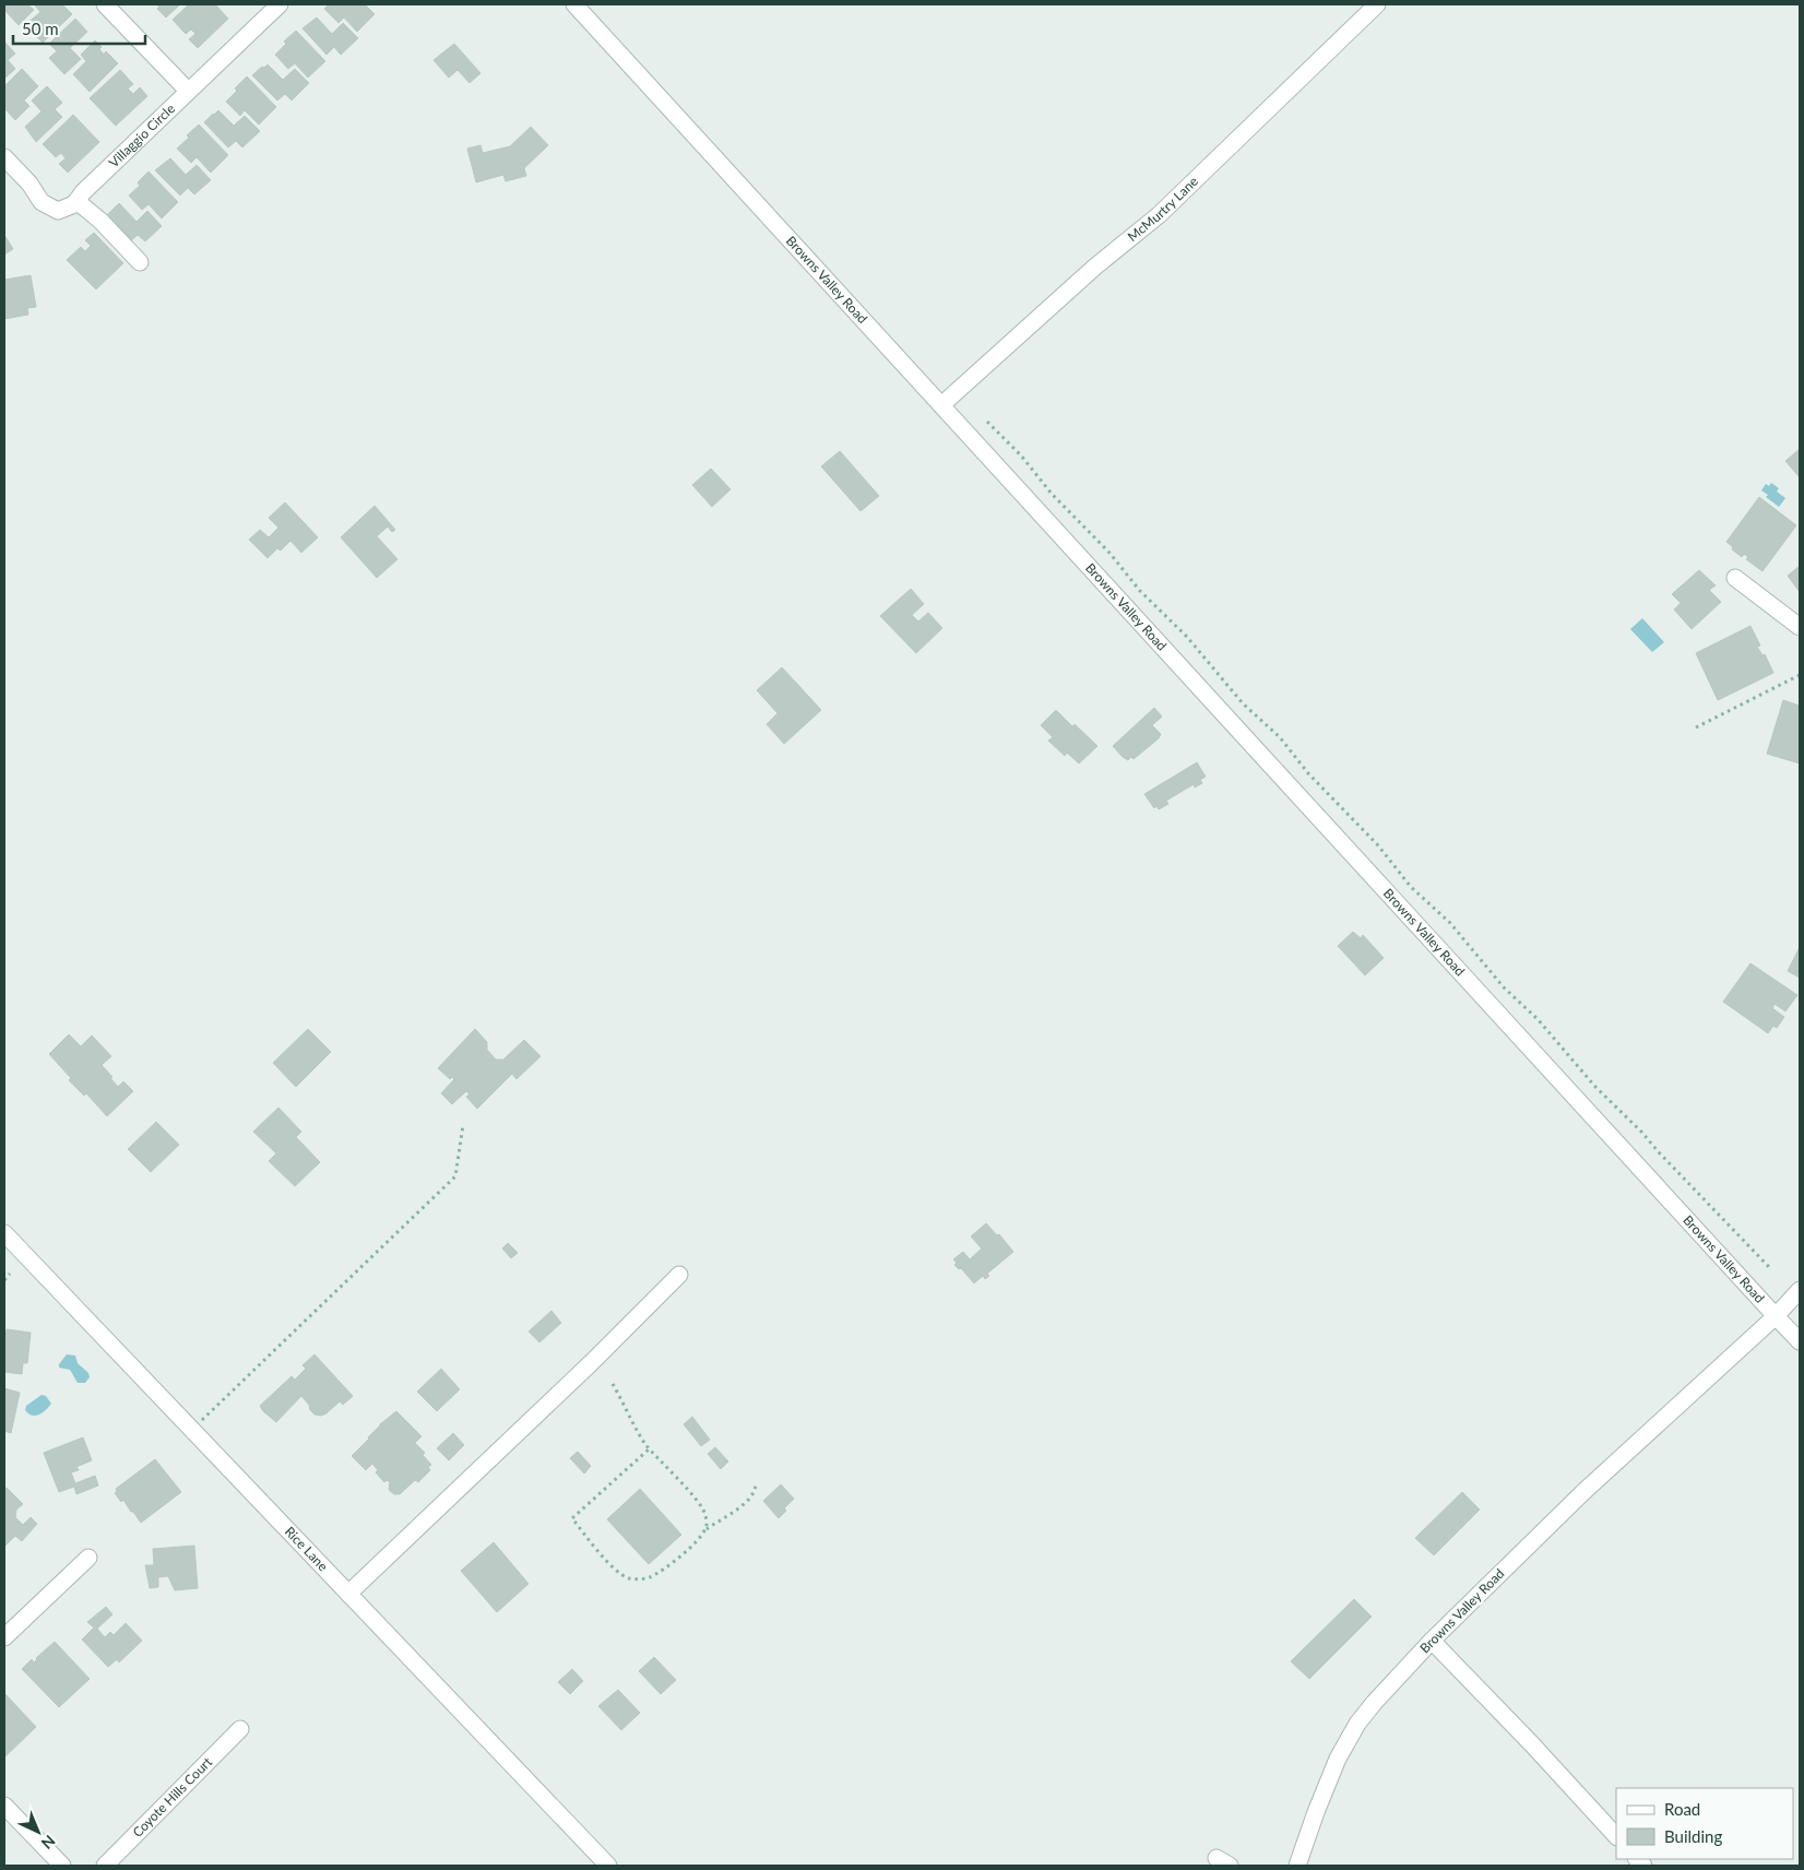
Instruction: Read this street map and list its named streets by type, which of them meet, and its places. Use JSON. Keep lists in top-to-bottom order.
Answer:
{
  "streets": {
    "street": [
      "Villaggio Circle",
      "McMurtry Lane",
      "Browns Valley Road",
      "Rice Lane",
      "Coyote Hills Court"
    ]
  },
  "crossings": [
    ["McMurtry Lane", "Browns Valley Road"]
  ],
  "legend": ["Road", "Building"],
  "scale_bar": "50 m",
  "north": "bottom right"
}
